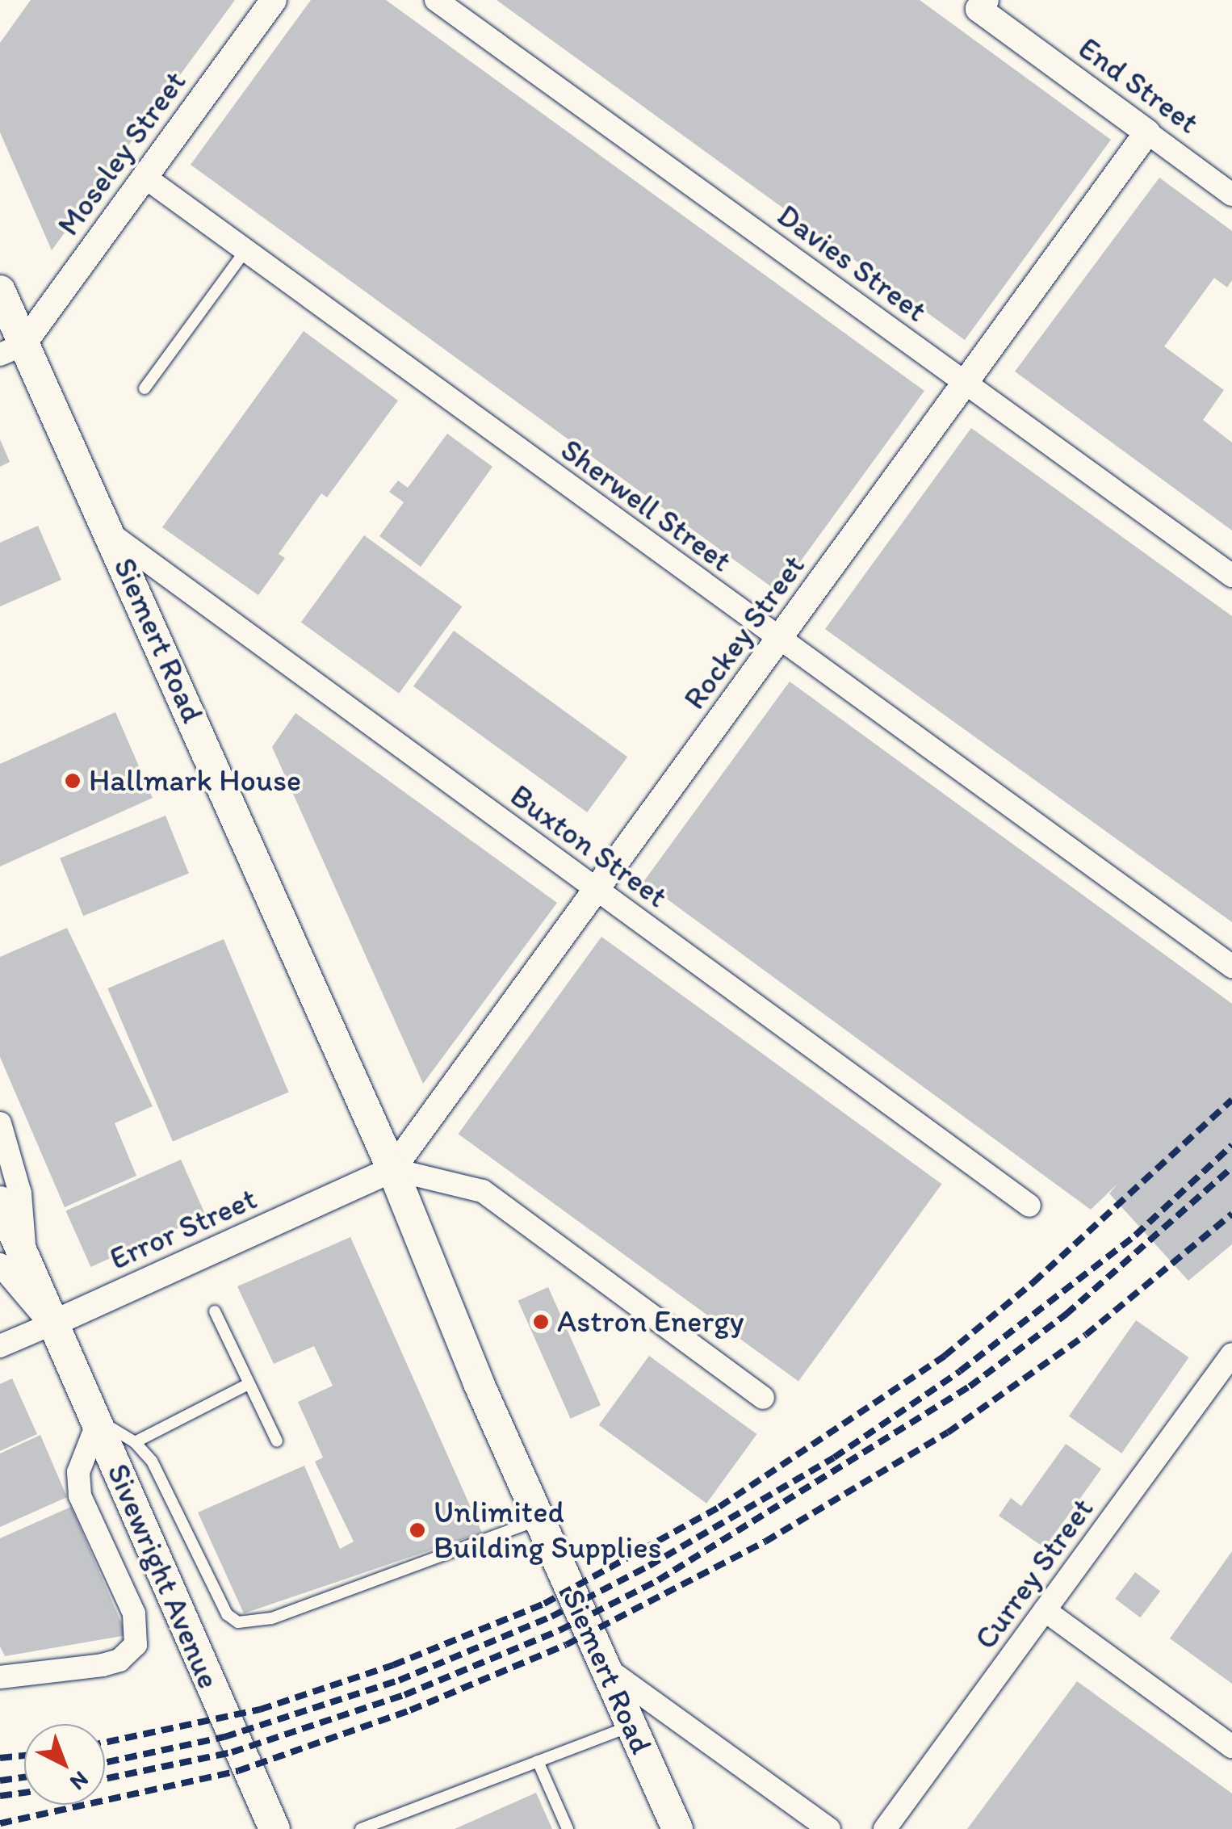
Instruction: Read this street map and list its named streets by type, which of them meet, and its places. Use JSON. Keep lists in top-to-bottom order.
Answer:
{
  "streets": {
    "main road": ["Siemert Road", "Sivewright Avenue"],
    "street": [
      "End Street",
      "Moseley Street",
      "Davies Street",
      "Sherwell Street",
      "Rockey Street",
      "Buxton Street",
      "Error Street",
      "Currey Street"
    ]
  },
  "crossings": [
    ["End Street", "Rockey Street"],
    ["Moseley Street", "Sherwell Street"],
    ["Moseley Street", "Siemert Road"],
    ["Davies Street", "Rockey Street"],
    ["Sherwell Street", "Rockey Street"],
    ["Rockey Street", "Siemert Road"],
    ["Rockey Street", "Buxton Street"],
    ["Rockey Street", "Error Street"],
    ["Siemert Road", "Buxton Street"],
    ["Siemert Road", "Error Street"],
    ["Error Street", "Sivewright Avenue"]
  ],
  "places": ["Hallmark House", "Astron Energy", "Unlimited Building Supplies"],
  "north": "bottom right"
}
